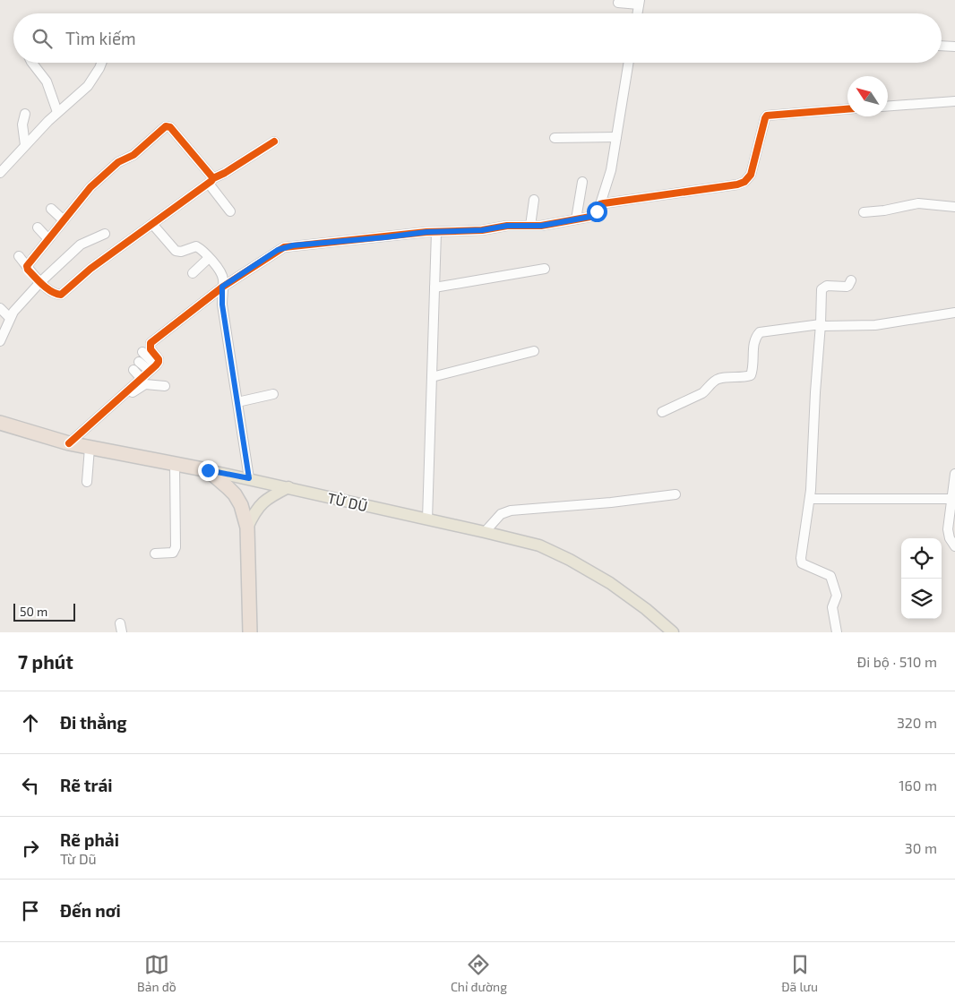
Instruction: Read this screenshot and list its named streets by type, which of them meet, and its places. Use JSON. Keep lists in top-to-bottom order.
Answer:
{
  "streets": {
    "highway": ["TỪ DŨ"]
  },
  "scale_bar": "50 m",
  "north": "top left",
  "page": {
    "search": "Tìm kiếm",
    "scale": "50 m",
    "heading": ["7 phút", "Đi bộ · 510 m"],
    "list": [
      ["Đi thẳng", "320 m"],
      ["Rẽ trái", "160 m"],
      ["Rẽ phải", "Từ Dũ", "30 m"],
      "Đến nơi"
    ],
    "nav": ["Bản đồ", "Chỉ đường", "Đã lưu"]
  }
}
